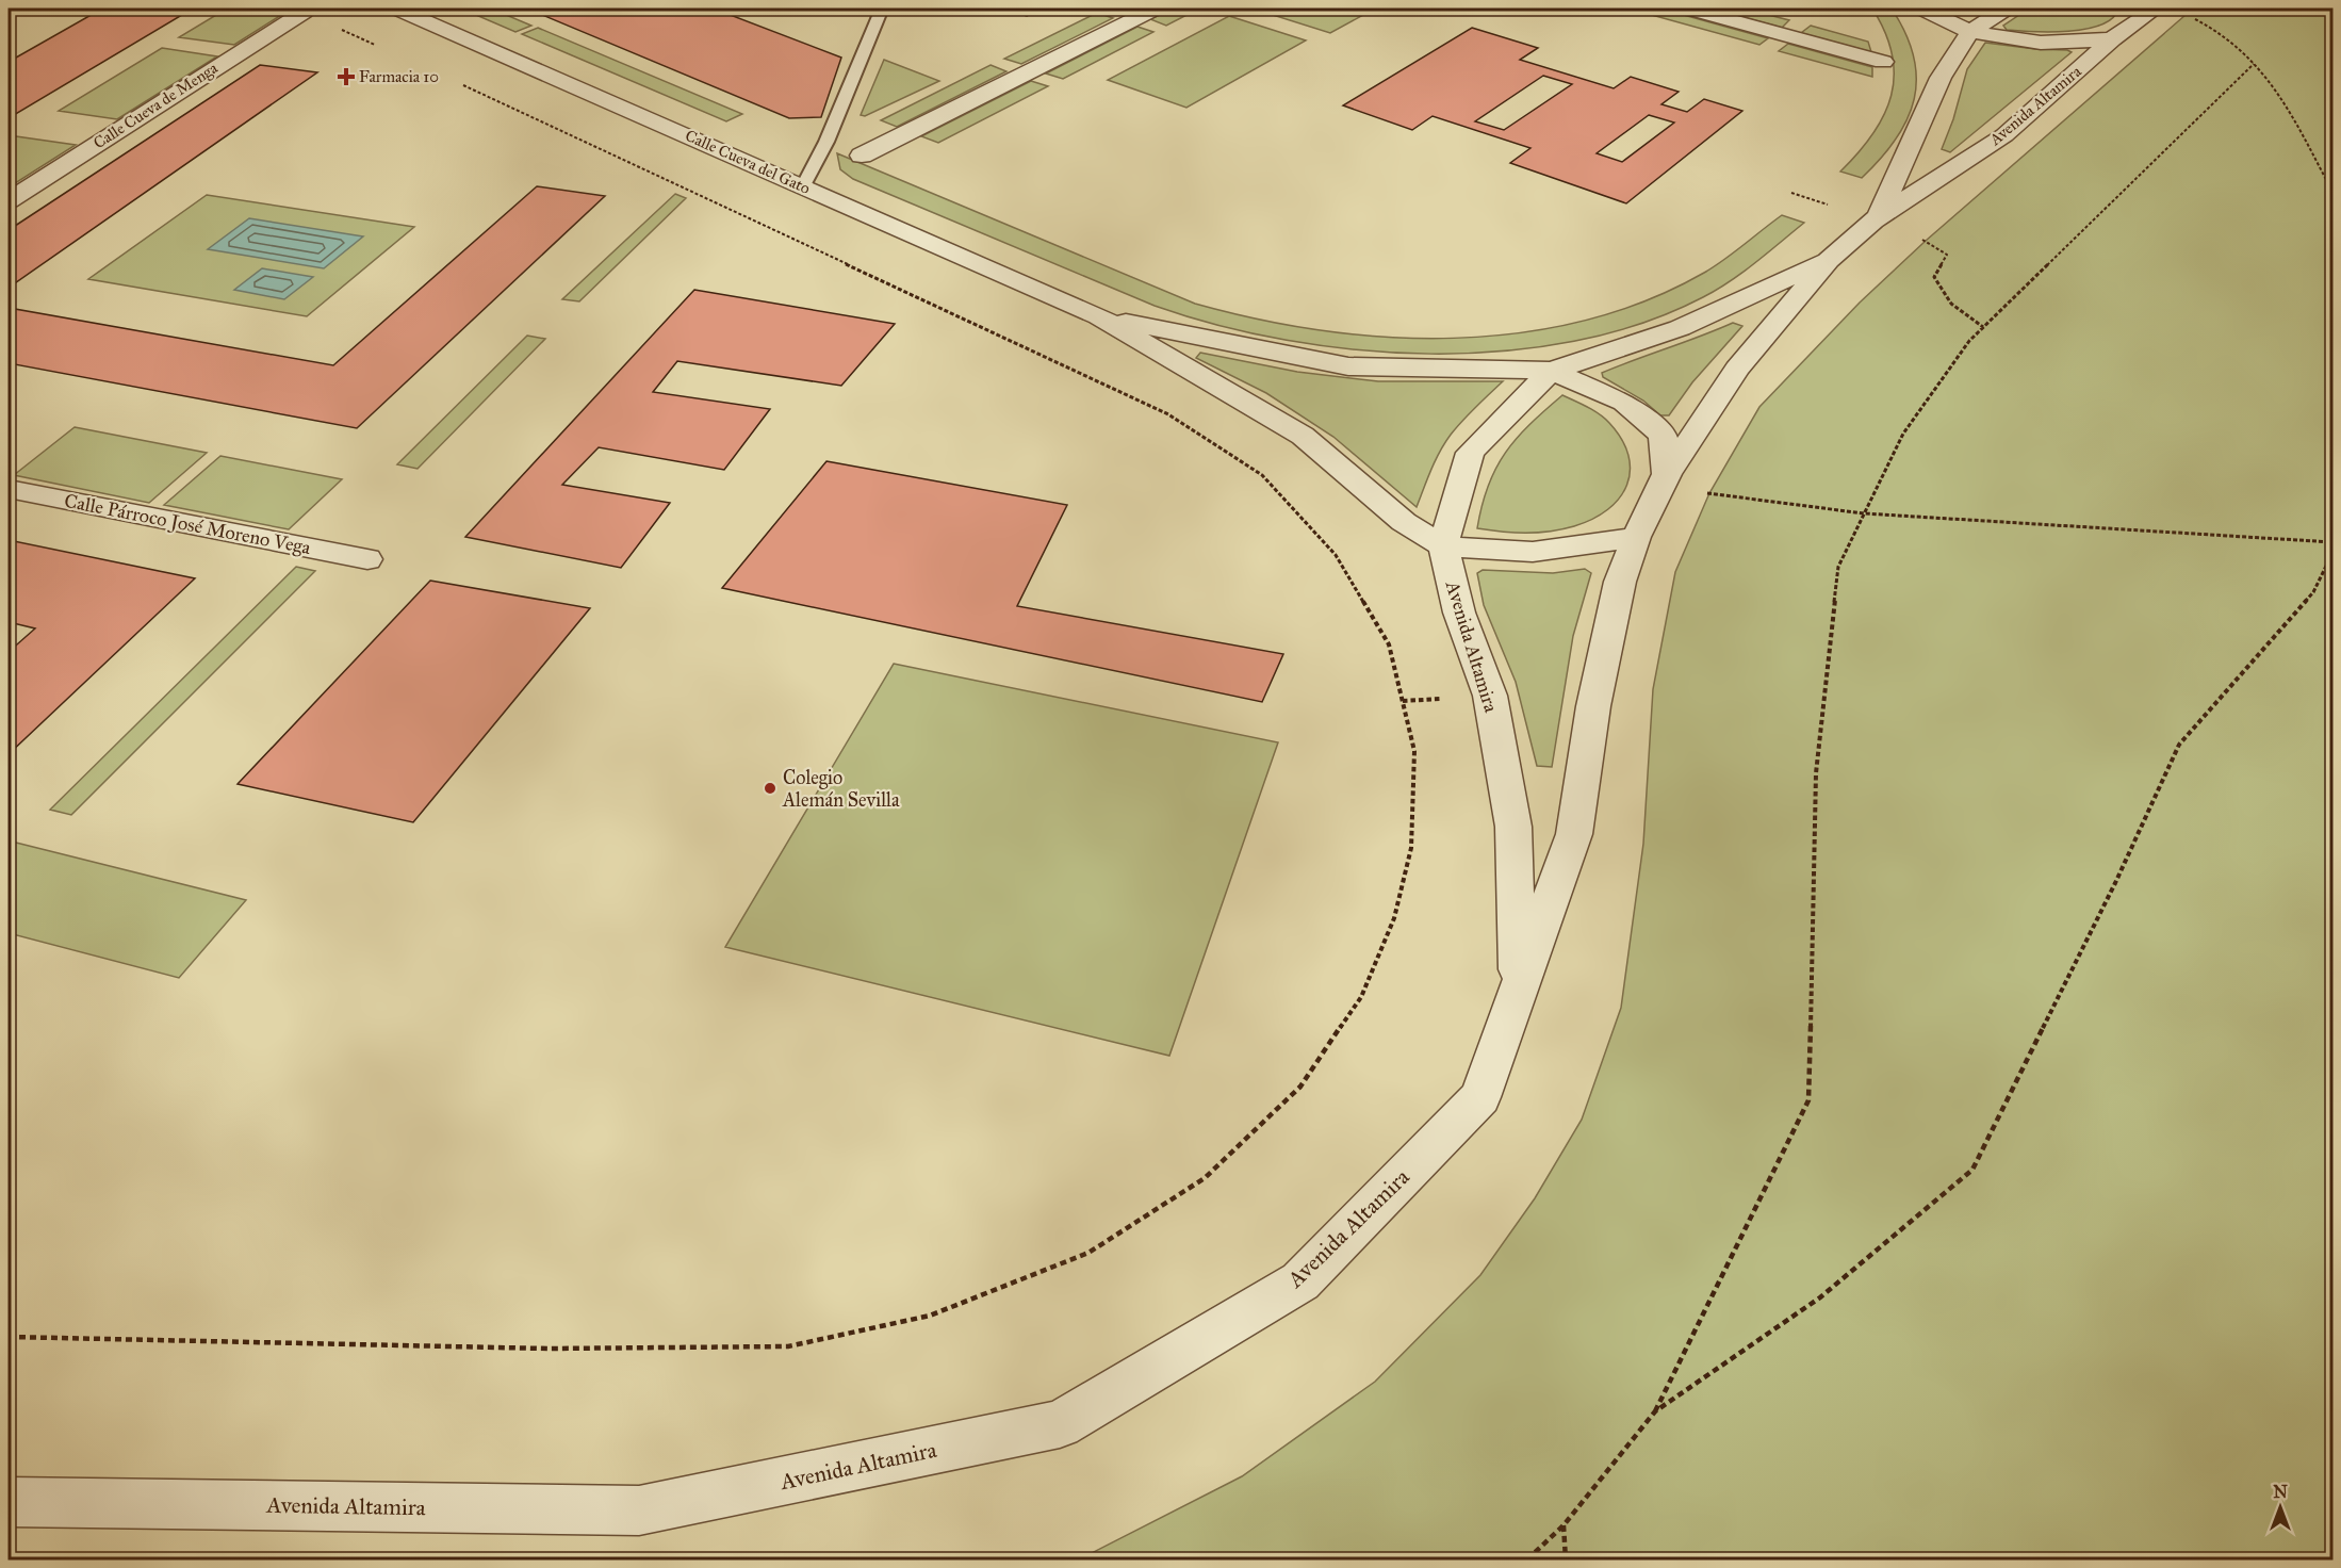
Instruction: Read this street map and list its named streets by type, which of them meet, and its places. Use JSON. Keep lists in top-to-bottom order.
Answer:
{
  "streets": {
    "street": [
      "Calle Cueva de Menga",
      "Avenida Altamira",
      "Calle Cueva del Gato",
      "Calle Párroco José Moreno Vega"
    ]
  },
  "places": {
    "health": ["Farmacia 10"],
    "other": ["Colegio Alemán Sevilla"]
  },
  "north": "top"
}
